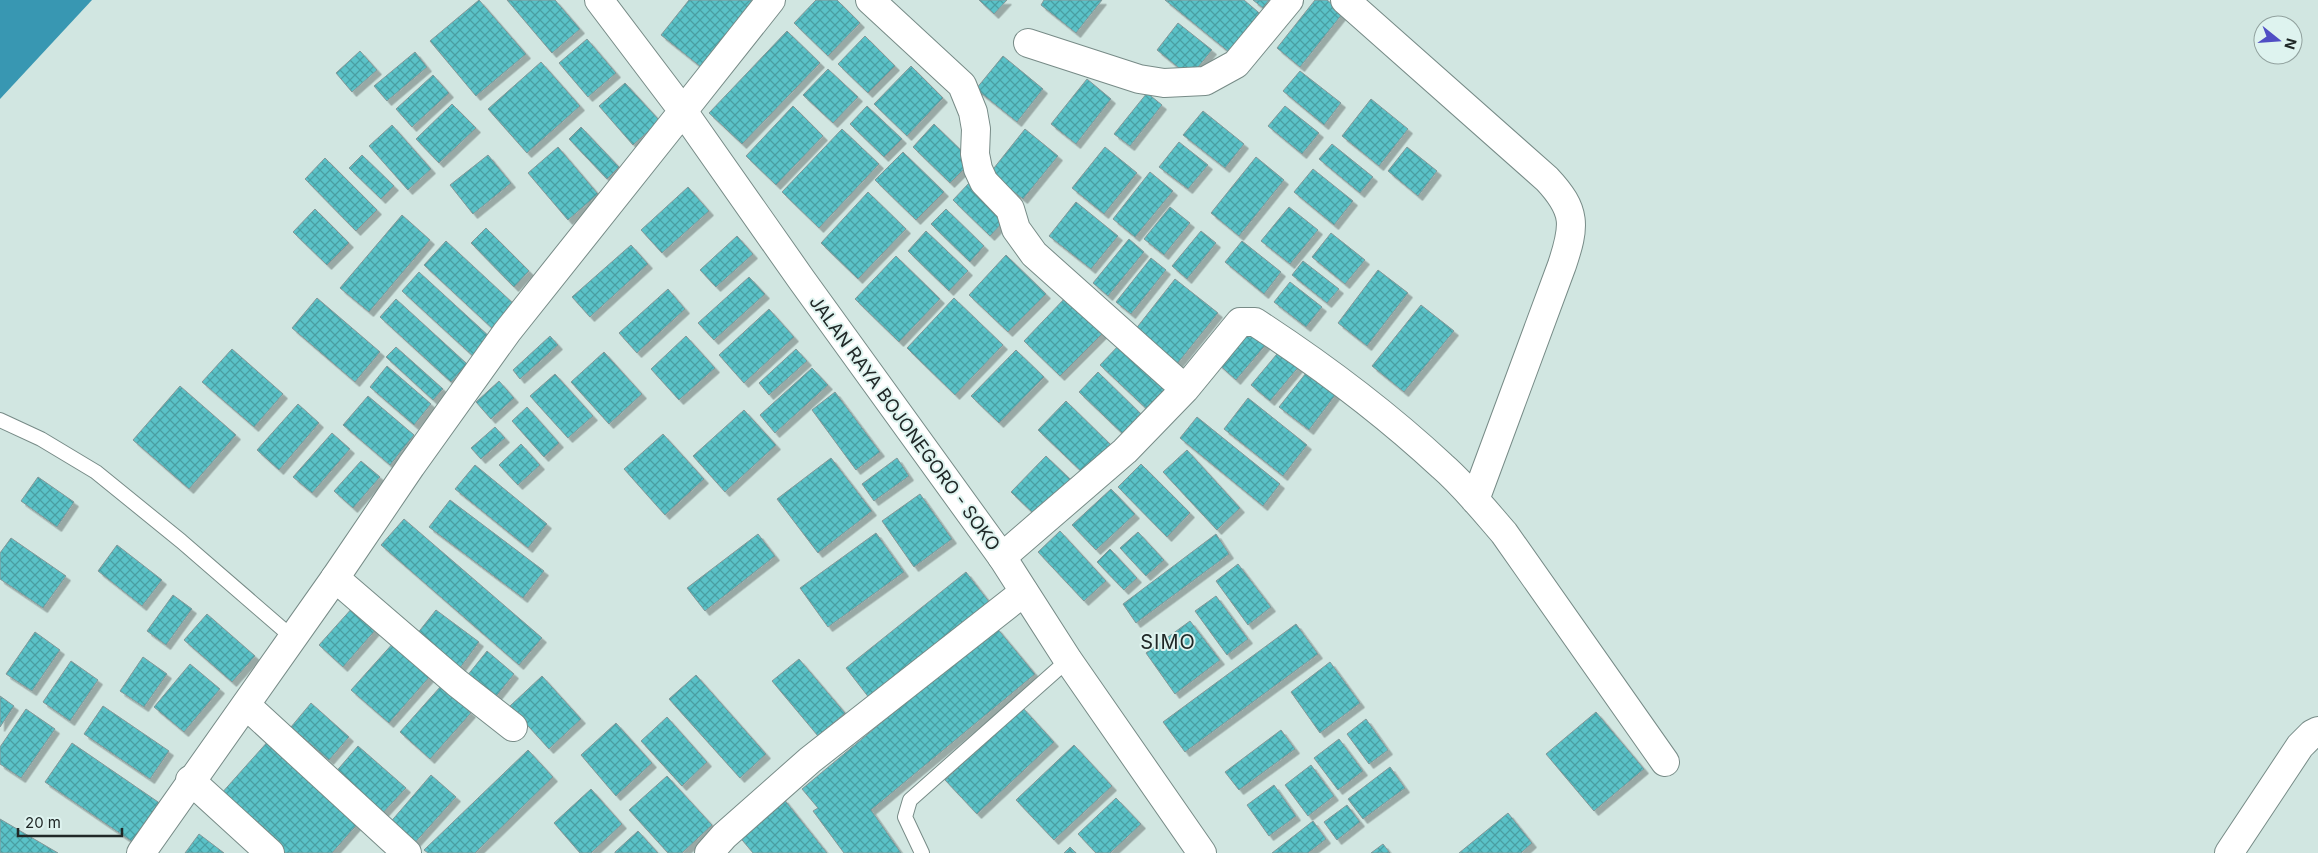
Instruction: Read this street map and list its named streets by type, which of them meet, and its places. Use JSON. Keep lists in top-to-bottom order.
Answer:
{
  "streets": {
    "street": ["JALAN RAYA BOJONEGORO - SOKO"]
  },
  "districts": ["SIMO"],
  "scale_bar": "20 m",
  "north": "right"
}
